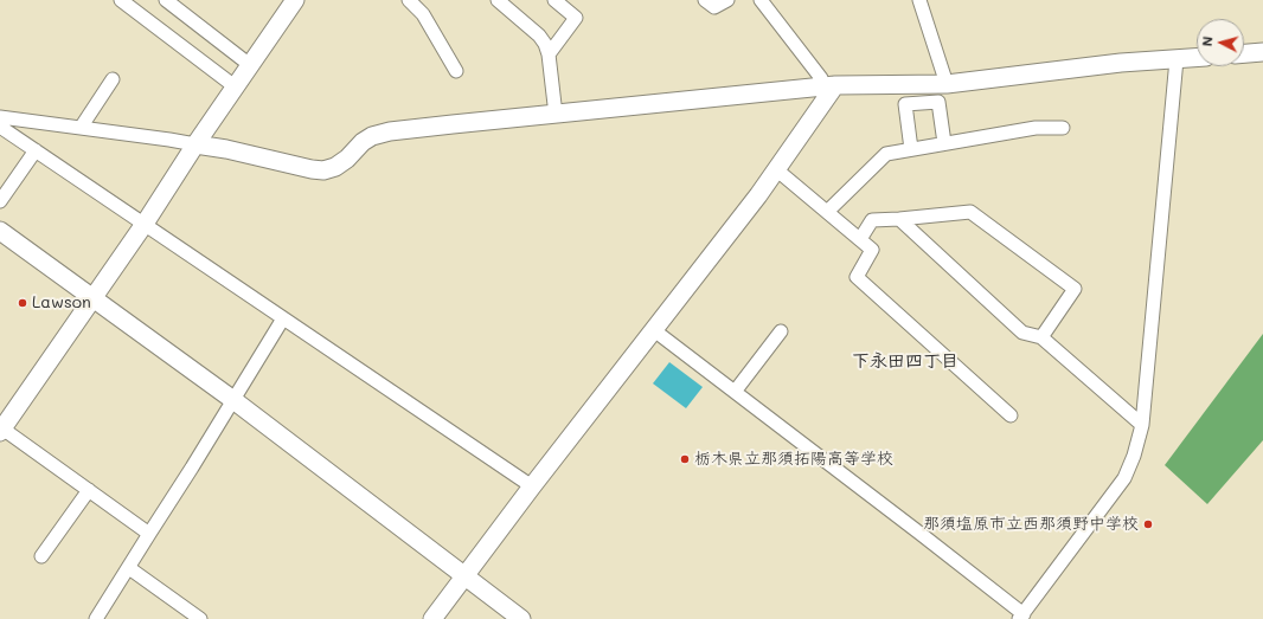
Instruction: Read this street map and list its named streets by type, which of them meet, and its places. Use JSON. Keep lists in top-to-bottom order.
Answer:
{
  "districts": ["下永田四丁目"],
  "places": ["Lawson", "栃木県立那須拓陽高等学校", "那須塩原市立西那須野中学校"],
  "north": "left"
}
